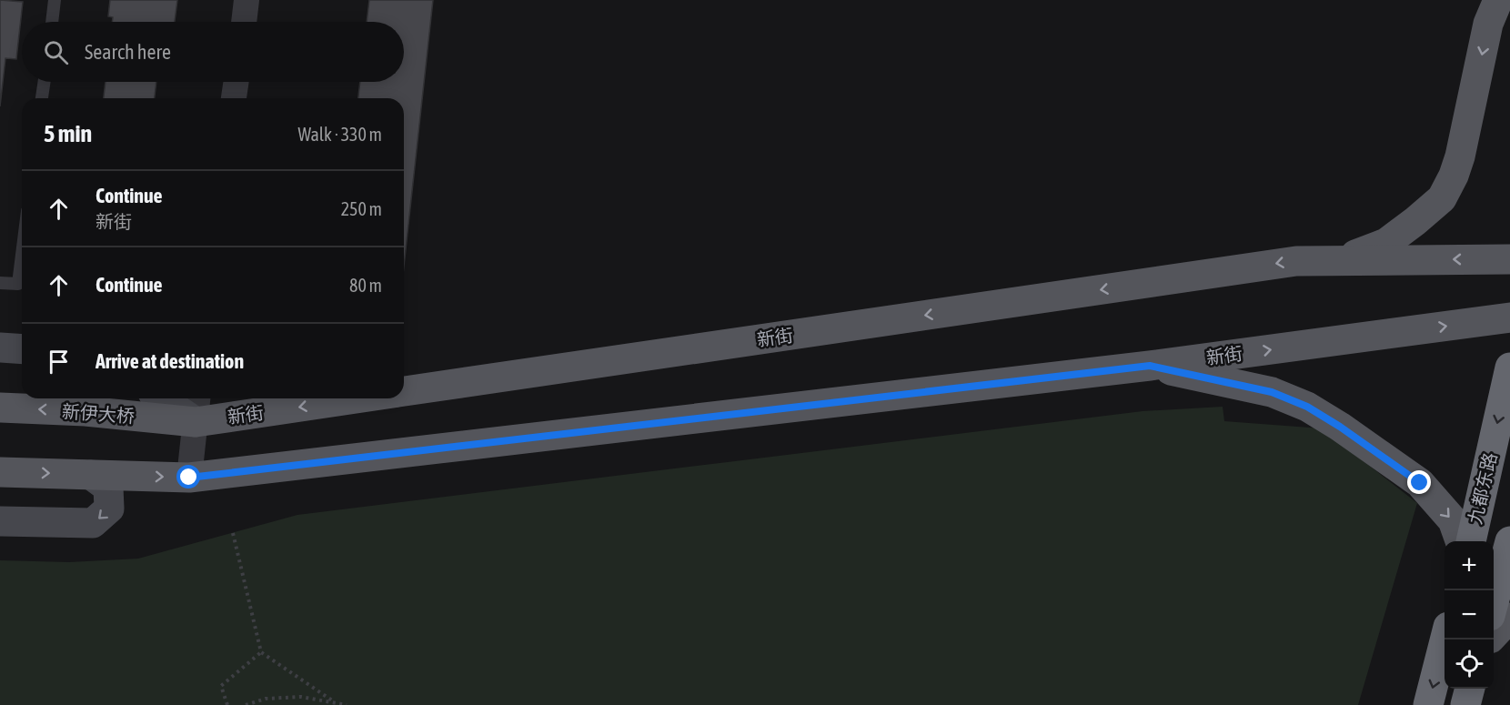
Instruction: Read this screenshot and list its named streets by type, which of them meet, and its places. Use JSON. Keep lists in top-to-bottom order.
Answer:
{
  "streets": {
    "highway": ["九都东路"],
    "main road": ["新街", "新伊大桥"]
  },
  "crossings": [
    ["新街", "新伊大桥"]
  ],
  "one_way": ["九都东路"],
  "page": {
    "search": "Search here",
    "heading": ["5 min", "Walk · 330 m"],
    "list": [
      ["Continue", "新街", "250 m"],
      ["Continue", "80 m"],
      "Arrive at destination"
    ],
    "map_buttons": ["+", "−"]
  }
}
